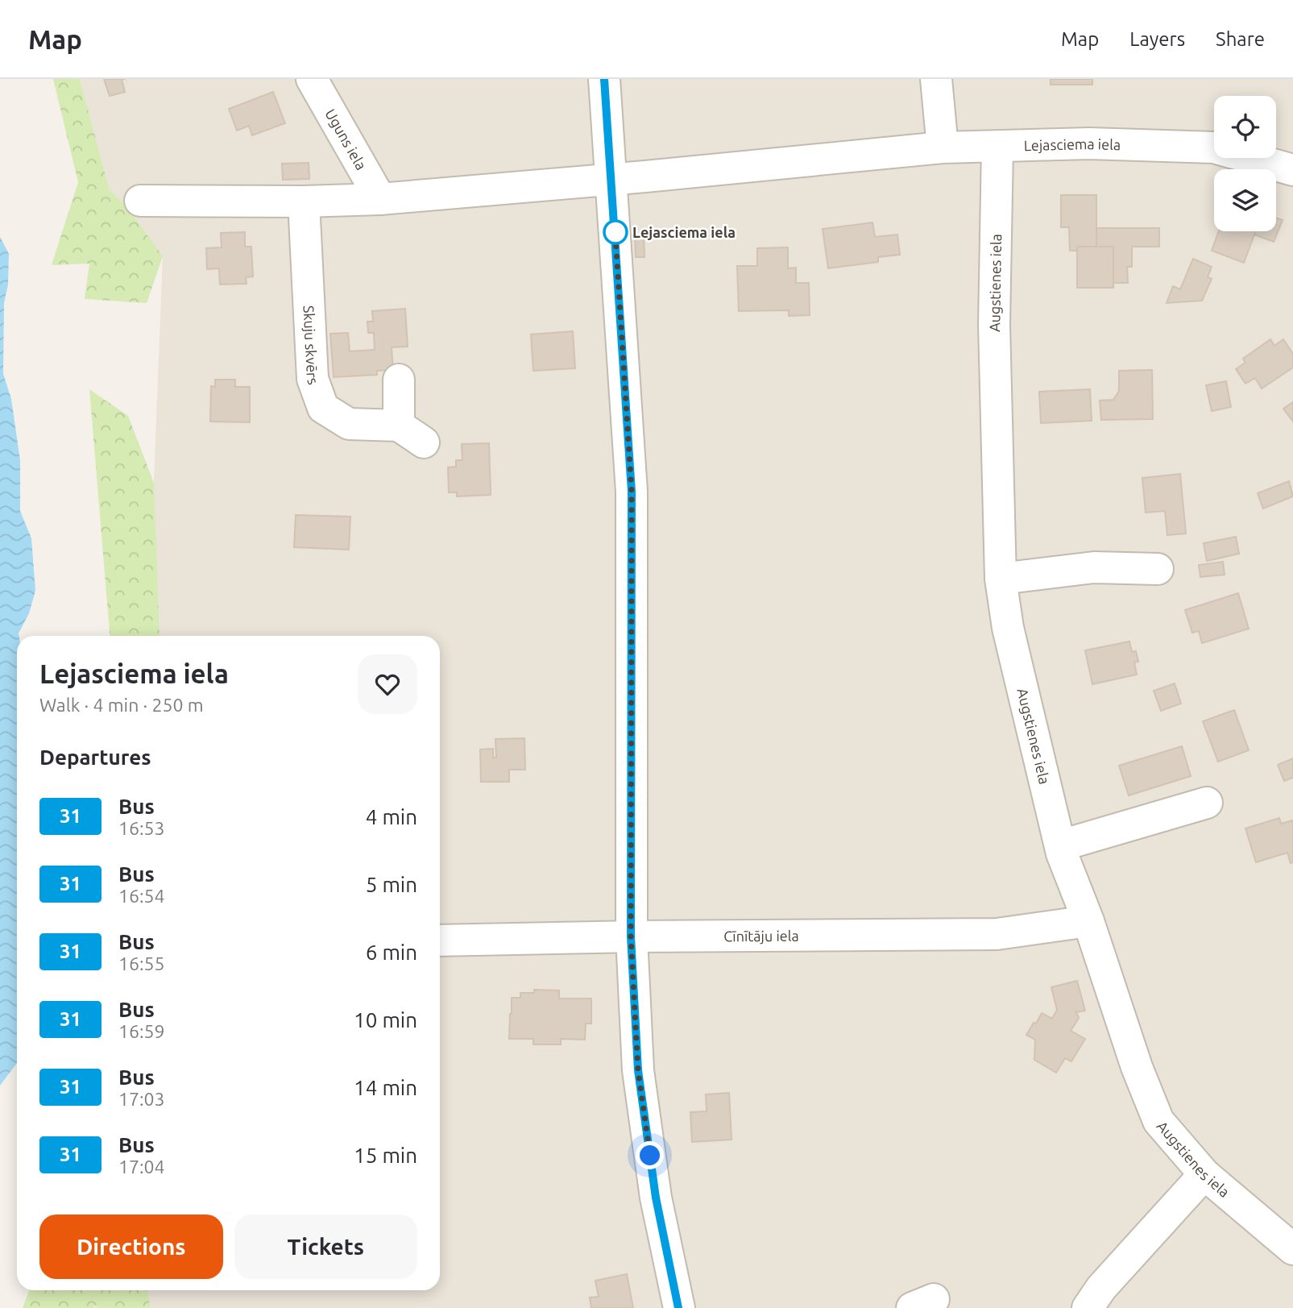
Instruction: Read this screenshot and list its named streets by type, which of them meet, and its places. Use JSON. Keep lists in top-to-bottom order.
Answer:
{
  "streets": {
    "street": [
      "Uguns iela",
      "Lejasciema iela",
      "Augstienes iela",
      "Skuju skvērs",
      "Cīnītāju iela"
    ]
  },
  "crossings": [
    ["Uguns iela", "Lejasciema iela"],
    ["Lejasciema iela", "Augstienes iela"],
    ["Lejasciema iela", "Skuju skvērs"],
    ["Augstienes iela", "Cīnītāju iela"]
  ],
  "places": ["Lejasciema iela"],
  "lines": ["bus line 31"],
  "page": {
    "header": "Map",
    "nav": ["Map", "Layers", "Share"],
    "heading": [
      ["Lejasciema iela", "Walk · 4 min · 250 m"],
      "Departures"
    ],
    "list": [
      {
        "mark": "31",
        "name": "Bus",
        "note": "16:53",
        "value": "4 min"
      },
      {
        "mark": "31",
        "name": "Bus",
        "note": "16:54",
        "value": "5 min"
      },
      {
        "mark": "31",
        "name": "Bus",
        "note": "16:55",
        "value": "6 min"
      },
      {
        "mark": "31",
        "name": "Bus",
        "note": "16:59",
        "value": "10 min"
      },
      {
        "mark": "31",
        "name": "Bus",
        "note": "17:03",
        "value": "14 min"
      },
      {
        "mark": "31",
        "name": "Bus",
        "note": "17:04",
        "value": "15 min"
      }
    ],
    "buttons": ["Directions", "Tickets"]
  }
}
